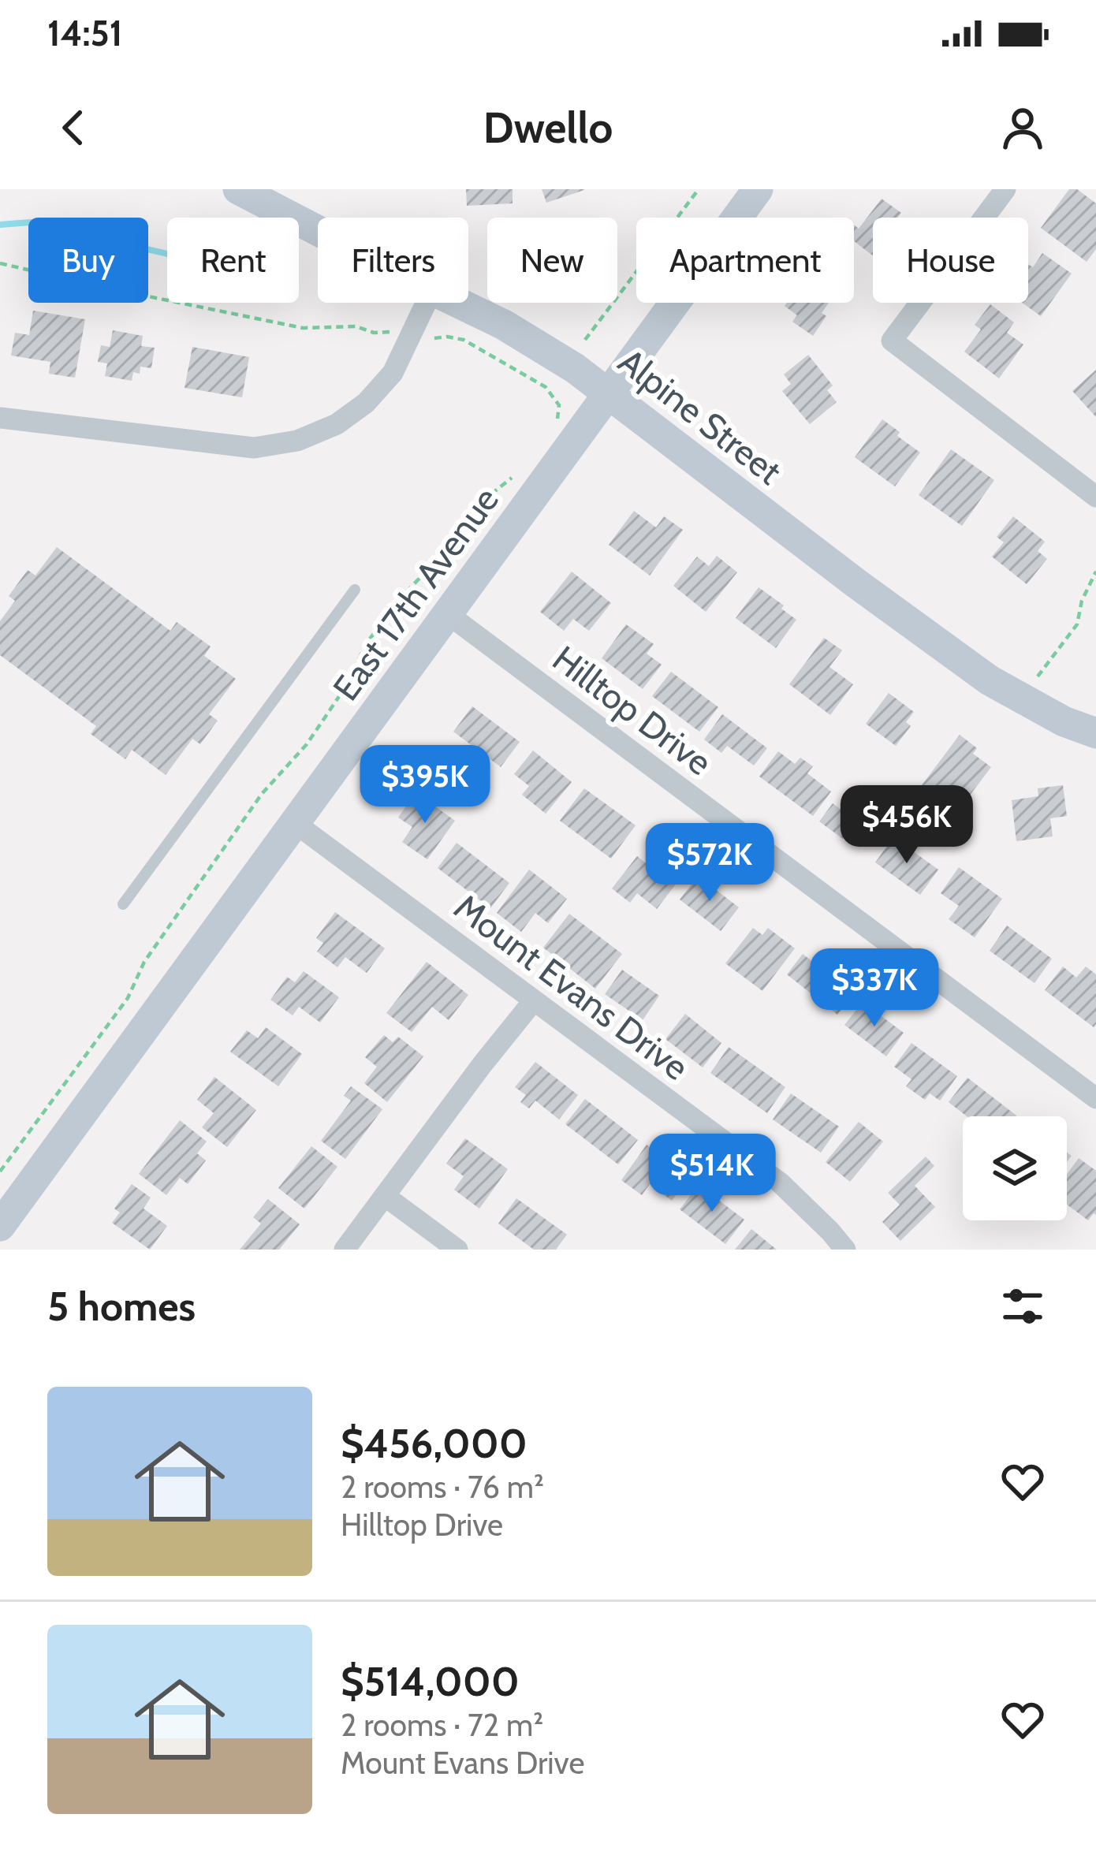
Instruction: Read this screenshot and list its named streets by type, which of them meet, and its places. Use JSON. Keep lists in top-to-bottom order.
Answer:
{
  "streets": {
    "main road": ["Alpine Street", "East 17th Avenue"],
    "street": ["Hilltop Drive", "Mount Evans Drive"]
  },
  "crossings": [
    ["Alpine Street", "East 17th Avenue"],
    ["East 17th Avenue", "Hilltop Drive"],
    ["East 17th Avenue", "Mount Evans Drive"]
  ],
  "page": {
    "status": "14:51",
    "header": "Dwello",
    "chip": [
      "Buy",
      "Rent",
      "Filters",
      "New",
      "Apartment",
      "House"
    ],
    "price": [
      "$395K",
      "$456K",
      "$572K",
      "$337K",
      "$514K"
    ],
    "heading": "5 homes",
    "list": [
      {
        "name": "$456,000",
        "note": "2 rooms · 76 m² · Hilltop Drive"
      },
      {
        "name": "$514,000",
        "note": "2 rooms · 72 m² · Mount Evans Drive"
      }
    ]
  }
}
